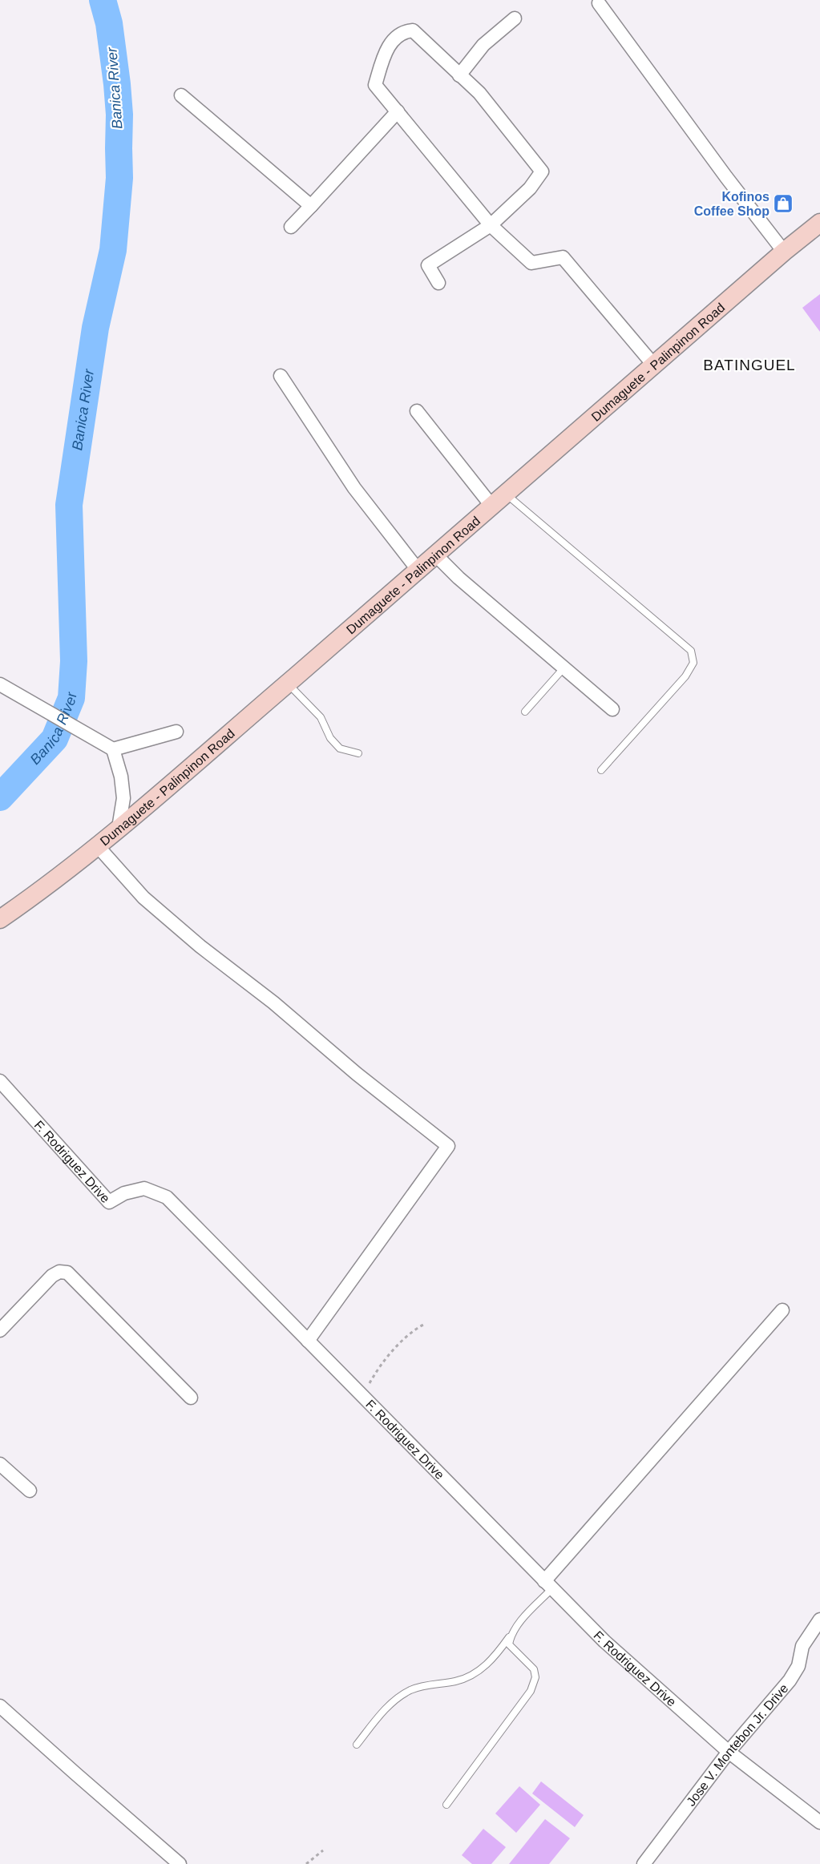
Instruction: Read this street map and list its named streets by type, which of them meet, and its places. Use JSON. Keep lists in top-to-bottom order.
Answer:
{
  "streets": {
    "main road": ["Dumaguete - Palinpinon Road"],
    "street": ["F. Rodriguez Drive", "Jose V. Montebon Jr. Drive"]
  },
  "crossings": [
    ["F. Rodriguez Drive", "Jose V. Montebon Jr. Drive"]
  ],
  "districts": ["BATINGUEL"],
  "water": ["Banica River"],
  "places": {
    "shop": ["Kofinos Coffee Shop"]
  }
}
